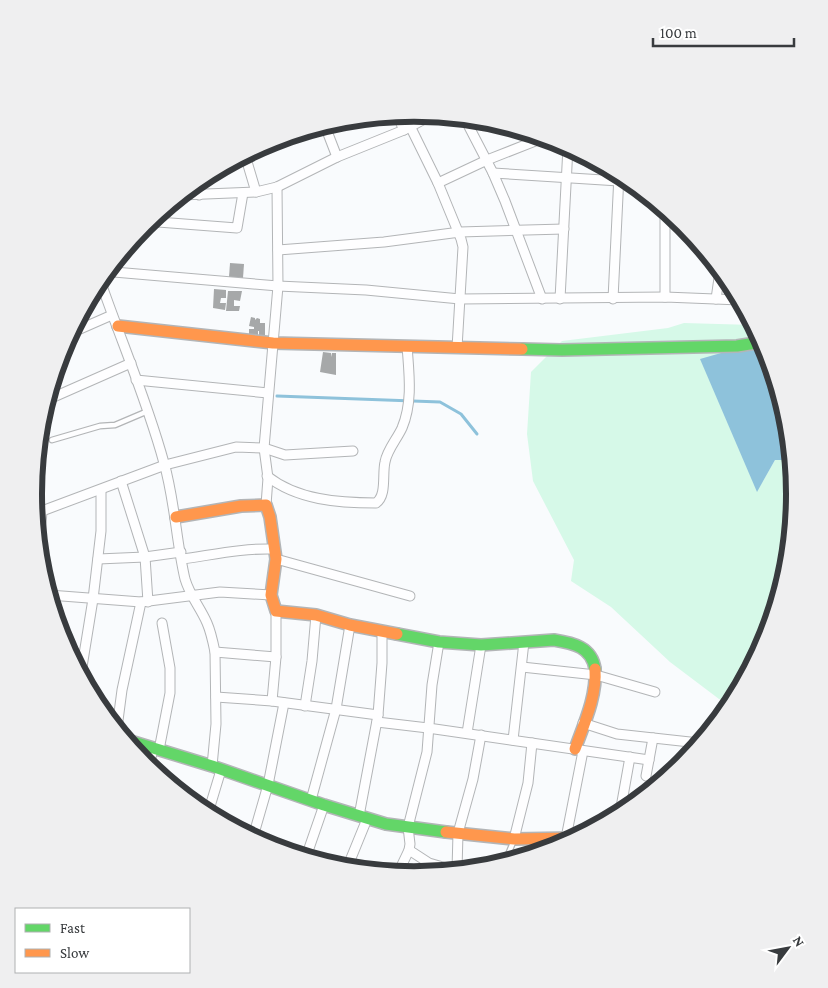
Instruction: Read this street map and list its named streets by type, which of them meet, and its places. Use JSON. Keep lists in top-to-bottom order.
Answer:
{
  "legend": ["Fast", "Slow"],
  "scale_bar": "100 m",
  "north": "top right"
}
